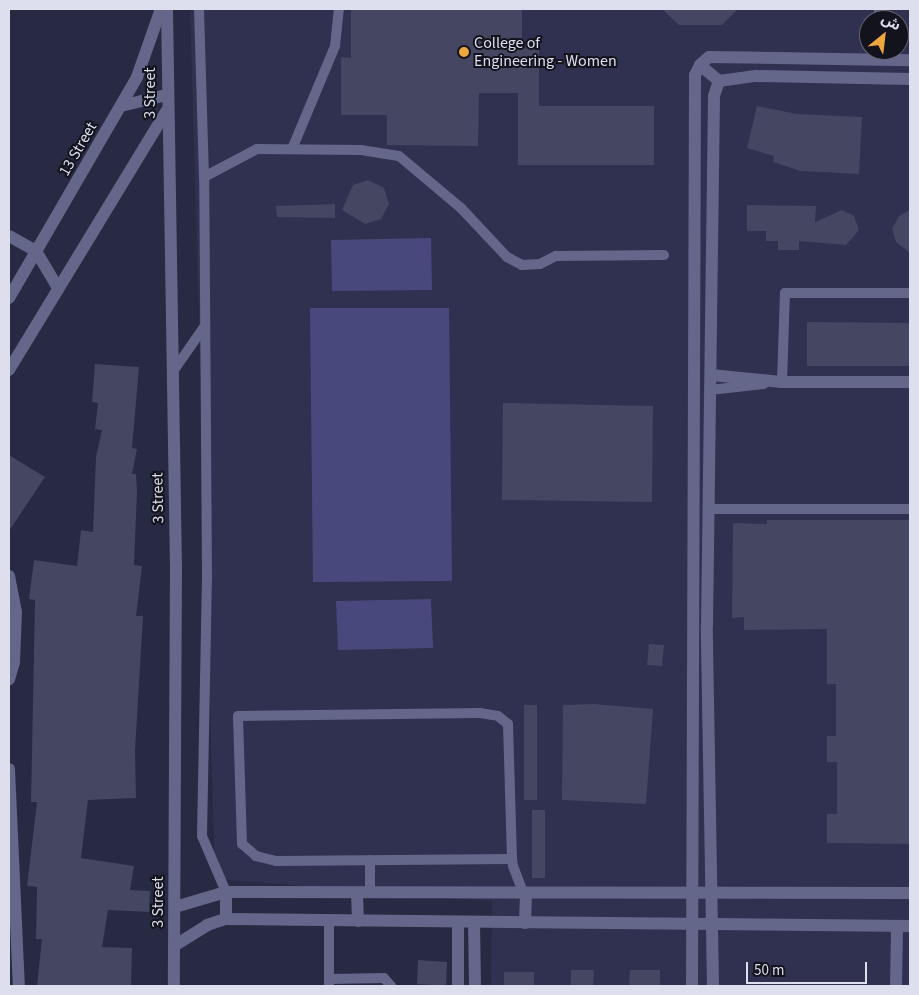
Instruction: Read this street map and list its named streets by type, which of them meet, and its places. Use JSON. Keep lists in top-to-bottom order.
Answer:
{
  "streets": {
    "street": ["3 Street", "13 Street"]
  },
  "places": ["College of Engineering - Women"],
  "scale_bar": "50 m",
  "north": "top right"
}
